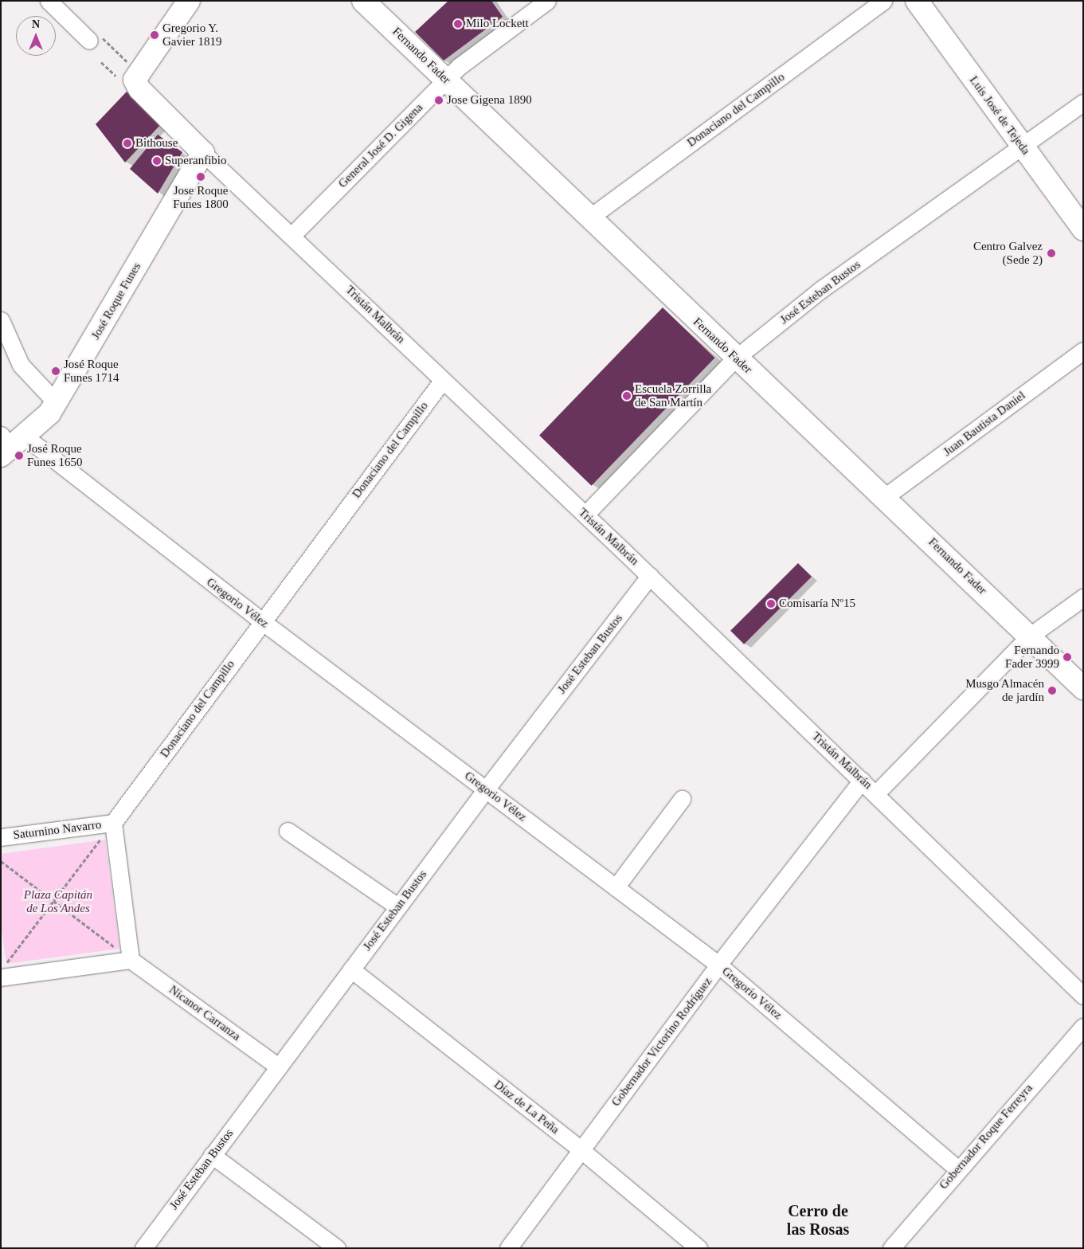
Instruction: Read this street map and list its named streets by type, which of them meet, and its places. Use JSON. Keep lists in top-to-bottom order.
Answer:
{
  "streets": {
    "main road": [
      "Fernando Fader",
      "Luis José de Tejeda",
      "José Roque Funes",
      "Tristán Malbrán"
    ],
    "street": [
      "Donaciano del Campillo",
      "General José D. Gigena",
      "José Esteban Bustos",
      "Juan Bautista Daniel",
      "Gregorio Vélez",
      "Saturnino Navarro",
      "Nicanor Carranza",
      "Gobernador Victorino Rodríguez",
      "Díaz de La Peña",
      "Gobernador Roque Ferreyra"
    ]
  },
  "crossings": [
    ["Fernando Fader", "Donaciano del Campillo"],
    ["Fernando Fader", "General José D. Gigena"],
    ["Fernando Fader", "José Esteban Bustos"],
    ["Fernando Fader", "Juan Bautista Daniel"],
    ["Donaciano del Campillo", "Tristán Malbrán"],
    ["Donaciano del Campillo", "Gregorio Vélez"],
    ["Donaciano del Campillo", "Saturnino Navarro"],
    ["Luis José de Tejeda", "José Esteban Bustos"],
    ["General José D. Gigena", "Tristán Malbrán"],
    ["José Esteban Bustos", "Tristán Malbrán"],
    ["José Esteban Bustos", "Gregorio Vélez"],
    ["José Esteban Bustos", "Nicanor Carranza"],
    ["José Esteban Bustos", "Díaz de La Peña"],
    ["José Roque Funes", "Tristán Malbrán"],
    ["José Roque Funes", "Gregorio Vélez"],
    ["Tristán Malbrán", "Gobernador Victorino Rodríguez"],
    ["Gregorio Vélez", "Gobernador Victorino Rodríguez"],
    ["Gregorio Vélez", "Gobernador Roque Ferreyra"],
    ["Gobernador Victorino Rodríguez", "Díaz de La Peña"]
  ],
  "districts": ["Cerro de las Rosas"],
  "parks": ["Plaza Capitán de Los Andes"],
  "places": [
    "Milo Lockett",
    "Gregorio Y. Gavier 1819",
    "Jose Gigena 1890",
    "Bithouse",
    "Superanfibio",
    "Jose Roque Funes 1800",
    "Centro Galvez (Sede 2)",
    "José Roque Funes 1714",
    "Escuela Zorrilla de San Martín",
    "José Roque Funes 1650",
    "Comisaría Nº15",
    "Fernando Fader 3999",
    "Musgo Almacén de jardín"
  ],
  "north": "top"
}
